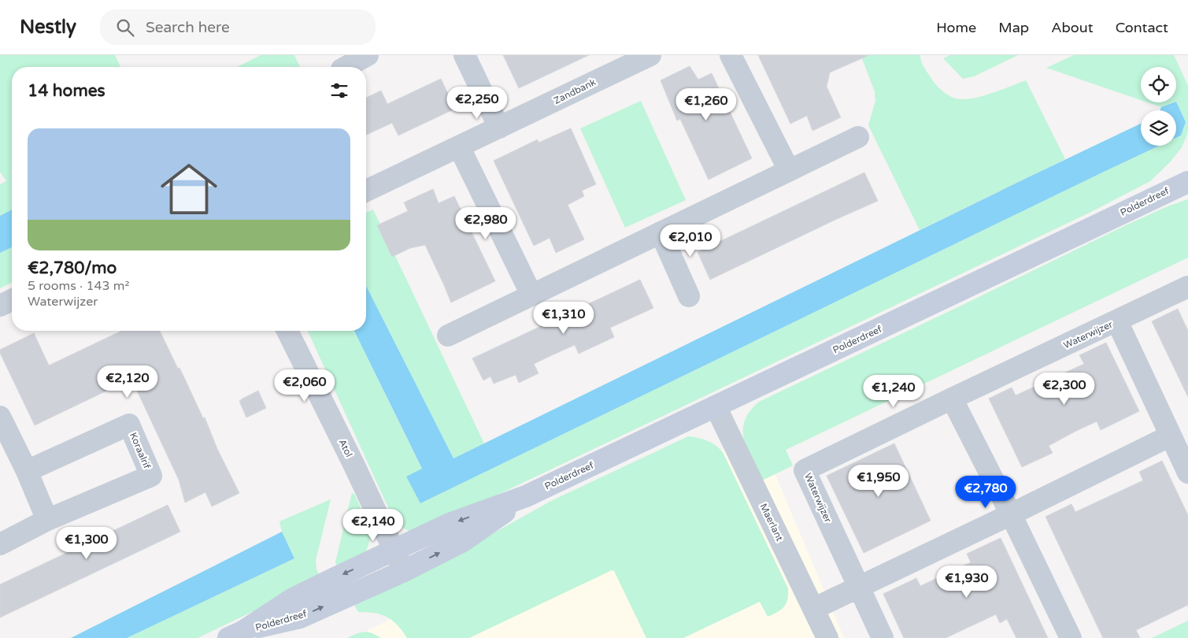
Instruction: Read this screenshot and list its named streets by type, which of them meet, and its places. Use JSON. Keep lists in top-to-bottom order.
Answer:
{
  "streets": {
    "street": [
      "Zandbank",
      "Polderdreef",
      "Waterwijzer",
      "Atol",
      "Koraalrif",
      "Maerlant"
    ]
  },
  "crossings": [
    ["Polderdreef", "Atol"],
    ["Polderdreef", "Maerlant"]
  ],
  "page": {
    "header": "Nestly",
    "search": "Search here",
    "nav": [
      "Home",
      "Map",
      "About",
      "Contact"
    ],
    "heading": "14 homes",
    "price": [
      "€2,250",
      "€1,260",
      "€2,980",
      "€2,010",
      "€1,310",
      "€2,120",
      "€2,060",
      "€2,300",
      "€1,240",
      "€1,950",
      "€2,780",
      "€2,140",
      "€1,300",
      "€1,930"
    ],
    "list": [
      {
        "name": "€2,780/mo",
        "note": "5 rooms · 143 m² · Waterwijzer"
      }
    ]
  }
}
